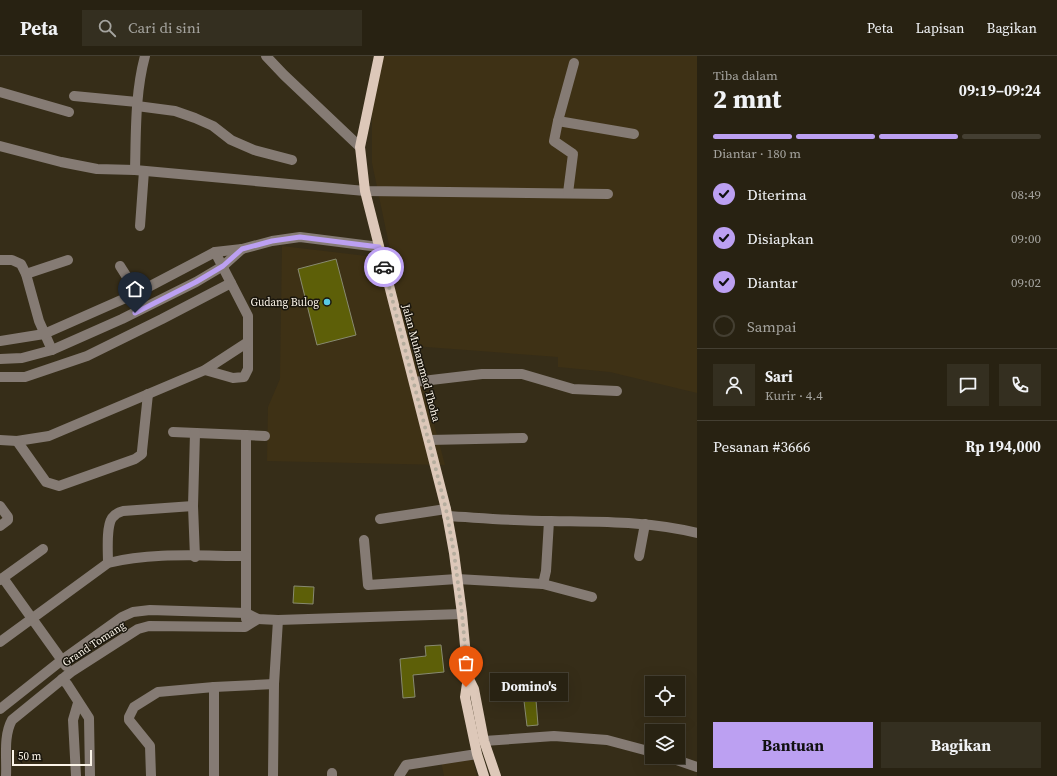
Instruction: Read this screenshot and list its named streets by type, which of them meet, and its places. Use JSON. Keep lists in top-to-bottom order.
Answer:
{
  "streets": {
    "main road": ["Jalan Muhammad Thoha"],
    "street": ["Grand Tomang"]
  },
  "crossings": [
    ["Jalan Muhammad Thoha", "Grand Tomang"]
  ],
  "places": ["Gudang Bulog", "Domino's"],
  "scale_bar": "50 m",
  "page": {
    "header": "Peta",
    "search": "Cari di sini",
    "nav": ["Peta", "Lapisan", "Bagikan"],
    "heading": ["2 mnt", "Tiba dalam", "09:19–09:24"],
    "panel": [
      "Sari",
      "Kurir · 4.4",
      "Pesanan #3666",
      "Rp 194,000"
    ],
    "bar": "Diantar · 180 m",
    "list": [
      ["Diterima", "08:49"],
      ["Disiapkan", "09:00"],
      ["Diantar", "09:02"],
      "Sampai"
    ],
    "bubble": "Domino's",
    "buttons": ["Bantuan", "Bagikan"],
    "scale": "50 m"
  }
}
